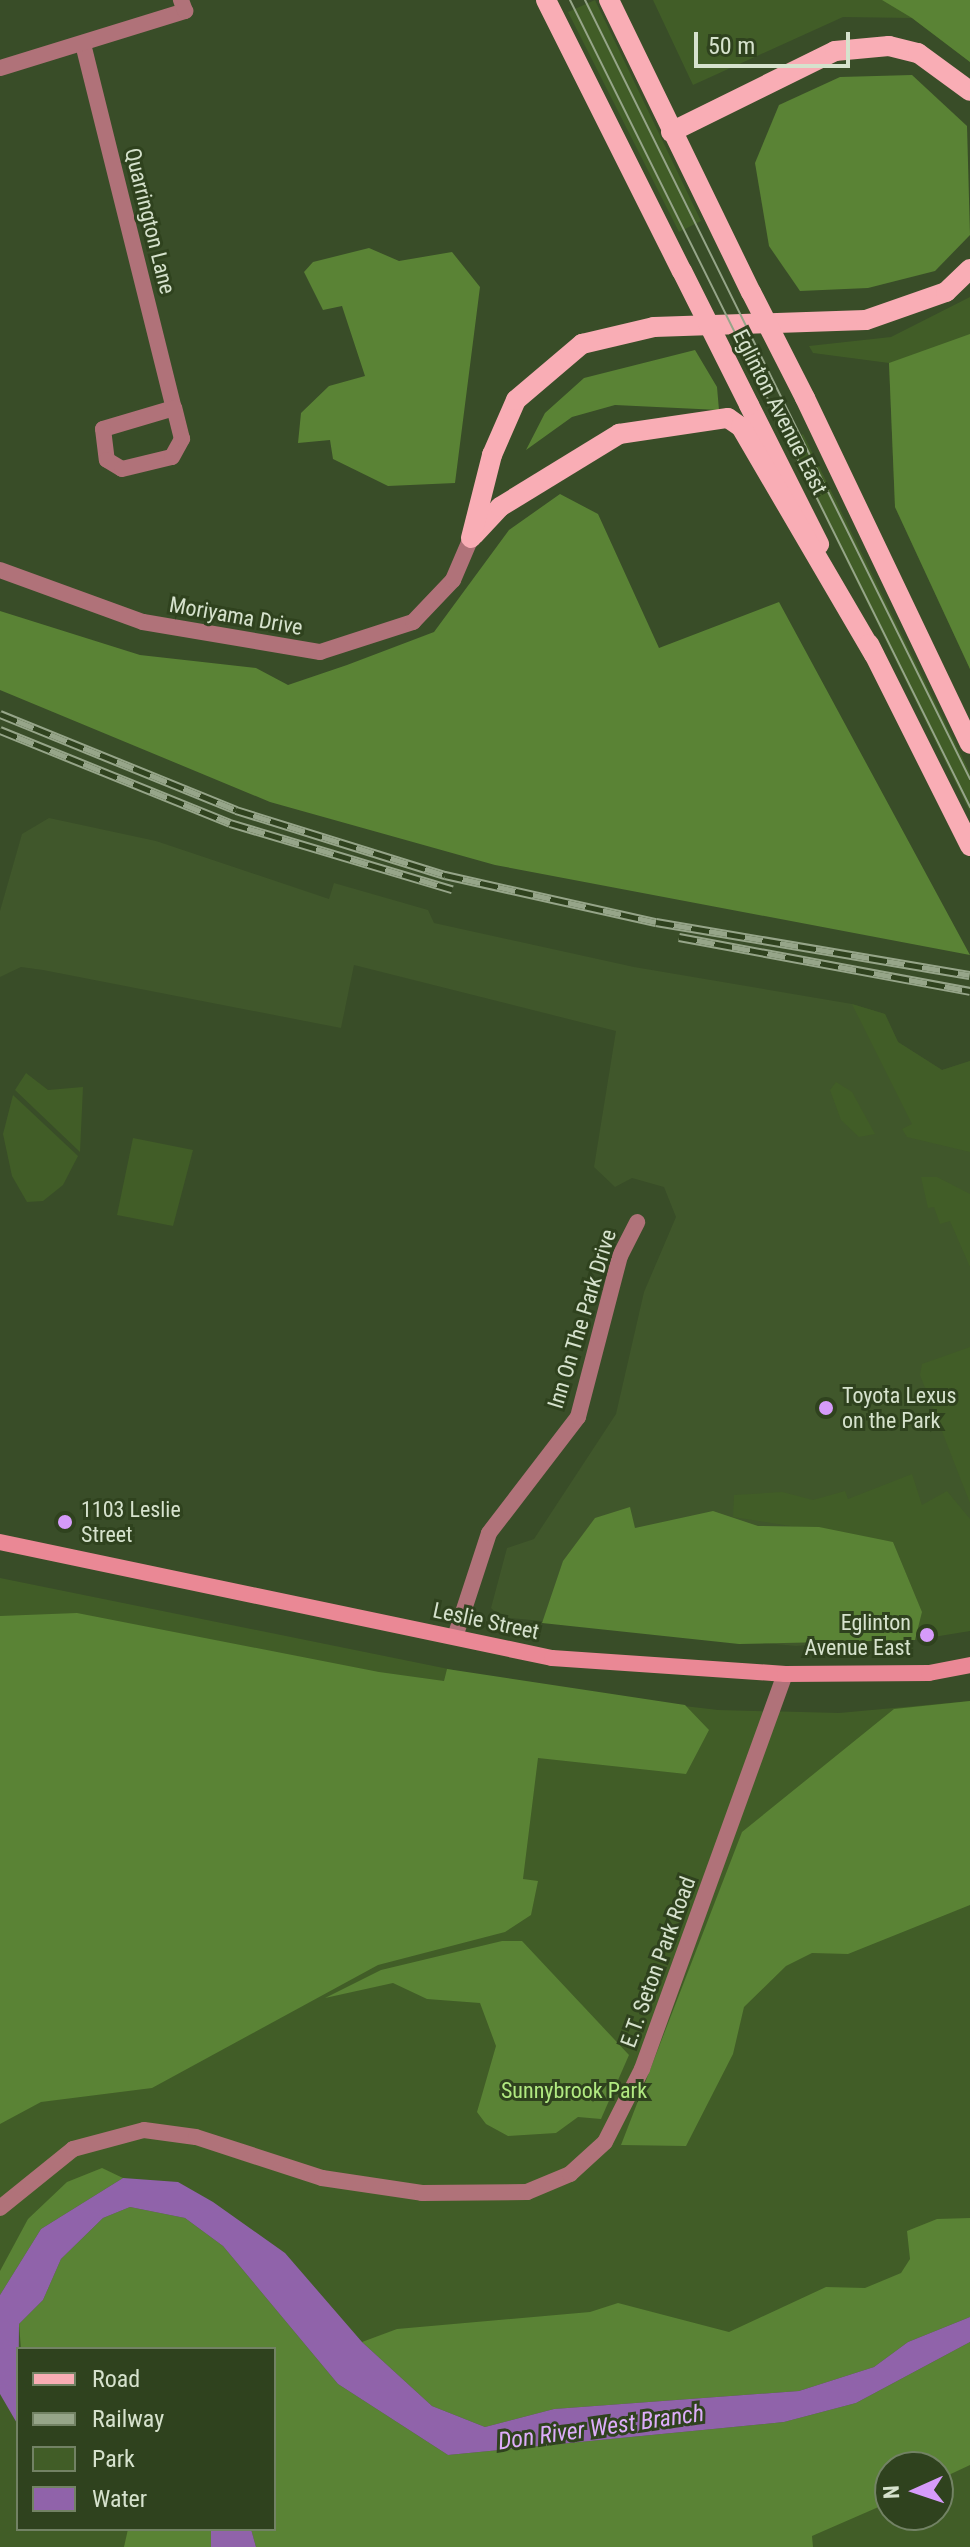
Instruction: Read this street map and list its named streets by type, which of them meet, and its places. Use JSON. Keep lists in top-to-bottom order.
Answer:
{
  "streets": {
    "main road": ["Eglinton Avenue East", "Leslie Street"],
    "street": [
      "Quarrington Lane",
      "Moriyama Drive",
      "Inn On The Park Drive",
      "E.T. Seton Park Road"
    ]
  },
  "crossings": [
    ["Inn On The Park Drive", "Leslie Street"],
    ["Leslie Street", "E.T. Seton Park Road"]
  ],
  "water": ["Don River West Branch"],
  "parks": ["Sunnybrook Park"],
  "places": ["Toyota Lexus on the Park", "1103 Leslie Street", "Eglinton Avenue East"],
  "legend": [
    "Road",
    "Railway",
    "Park",
    "Water"
  ],
  "scale_bar": "50 m",
  "north": "left"
}
